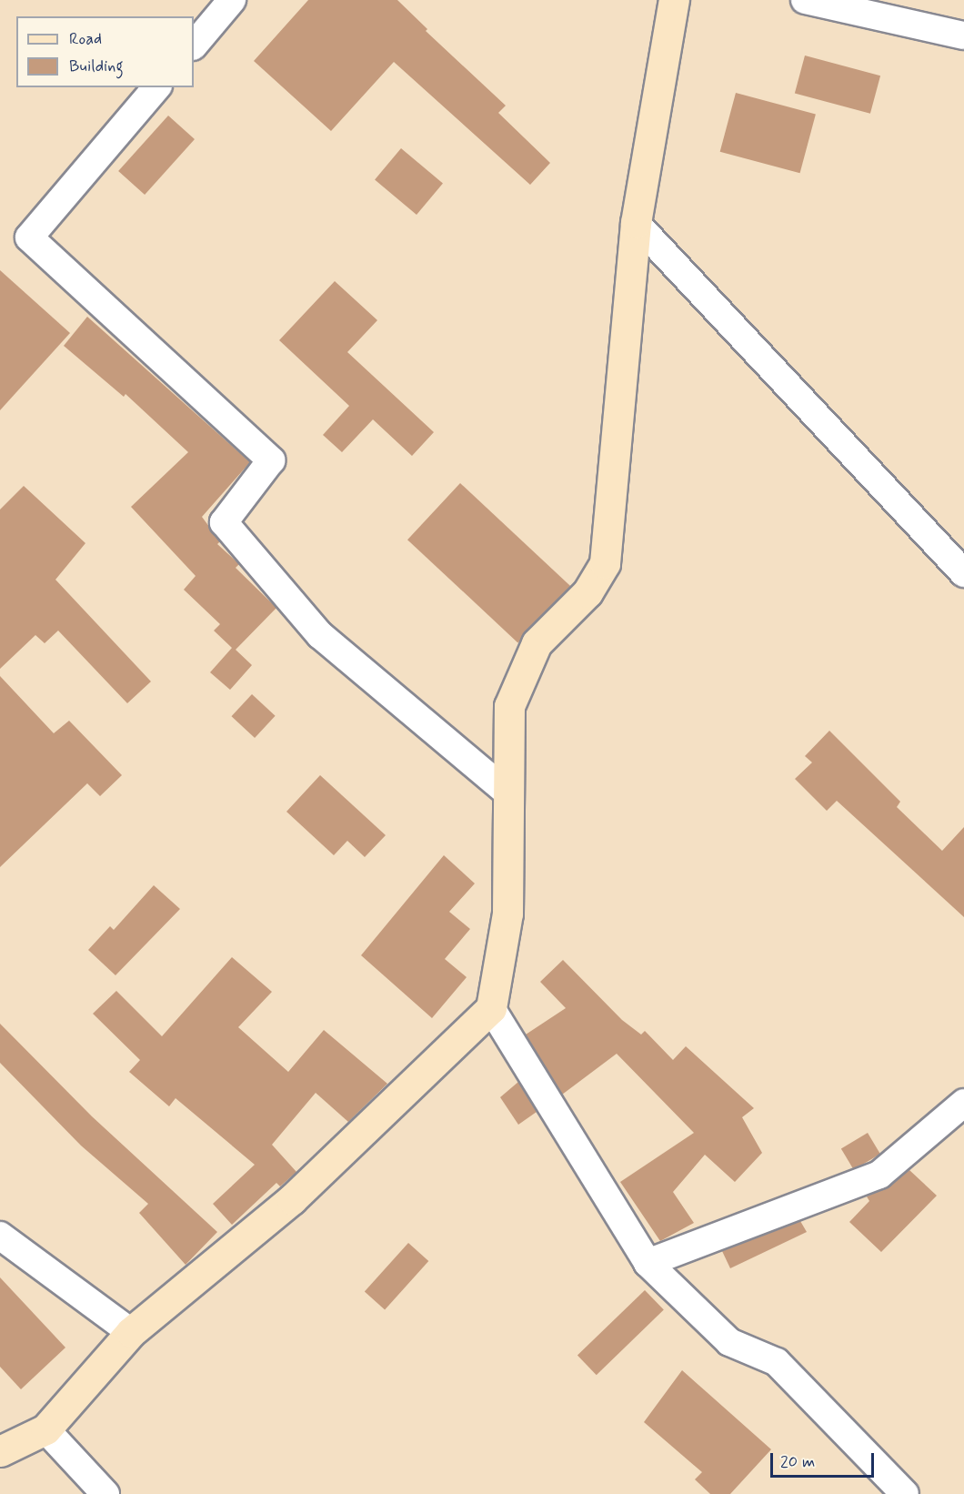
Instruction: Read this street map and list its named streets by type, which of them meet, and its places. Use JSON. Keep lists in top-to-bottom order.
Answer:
{
  "legend": ["Road", "Building"],
  "scale_bar": "20 m"
}
